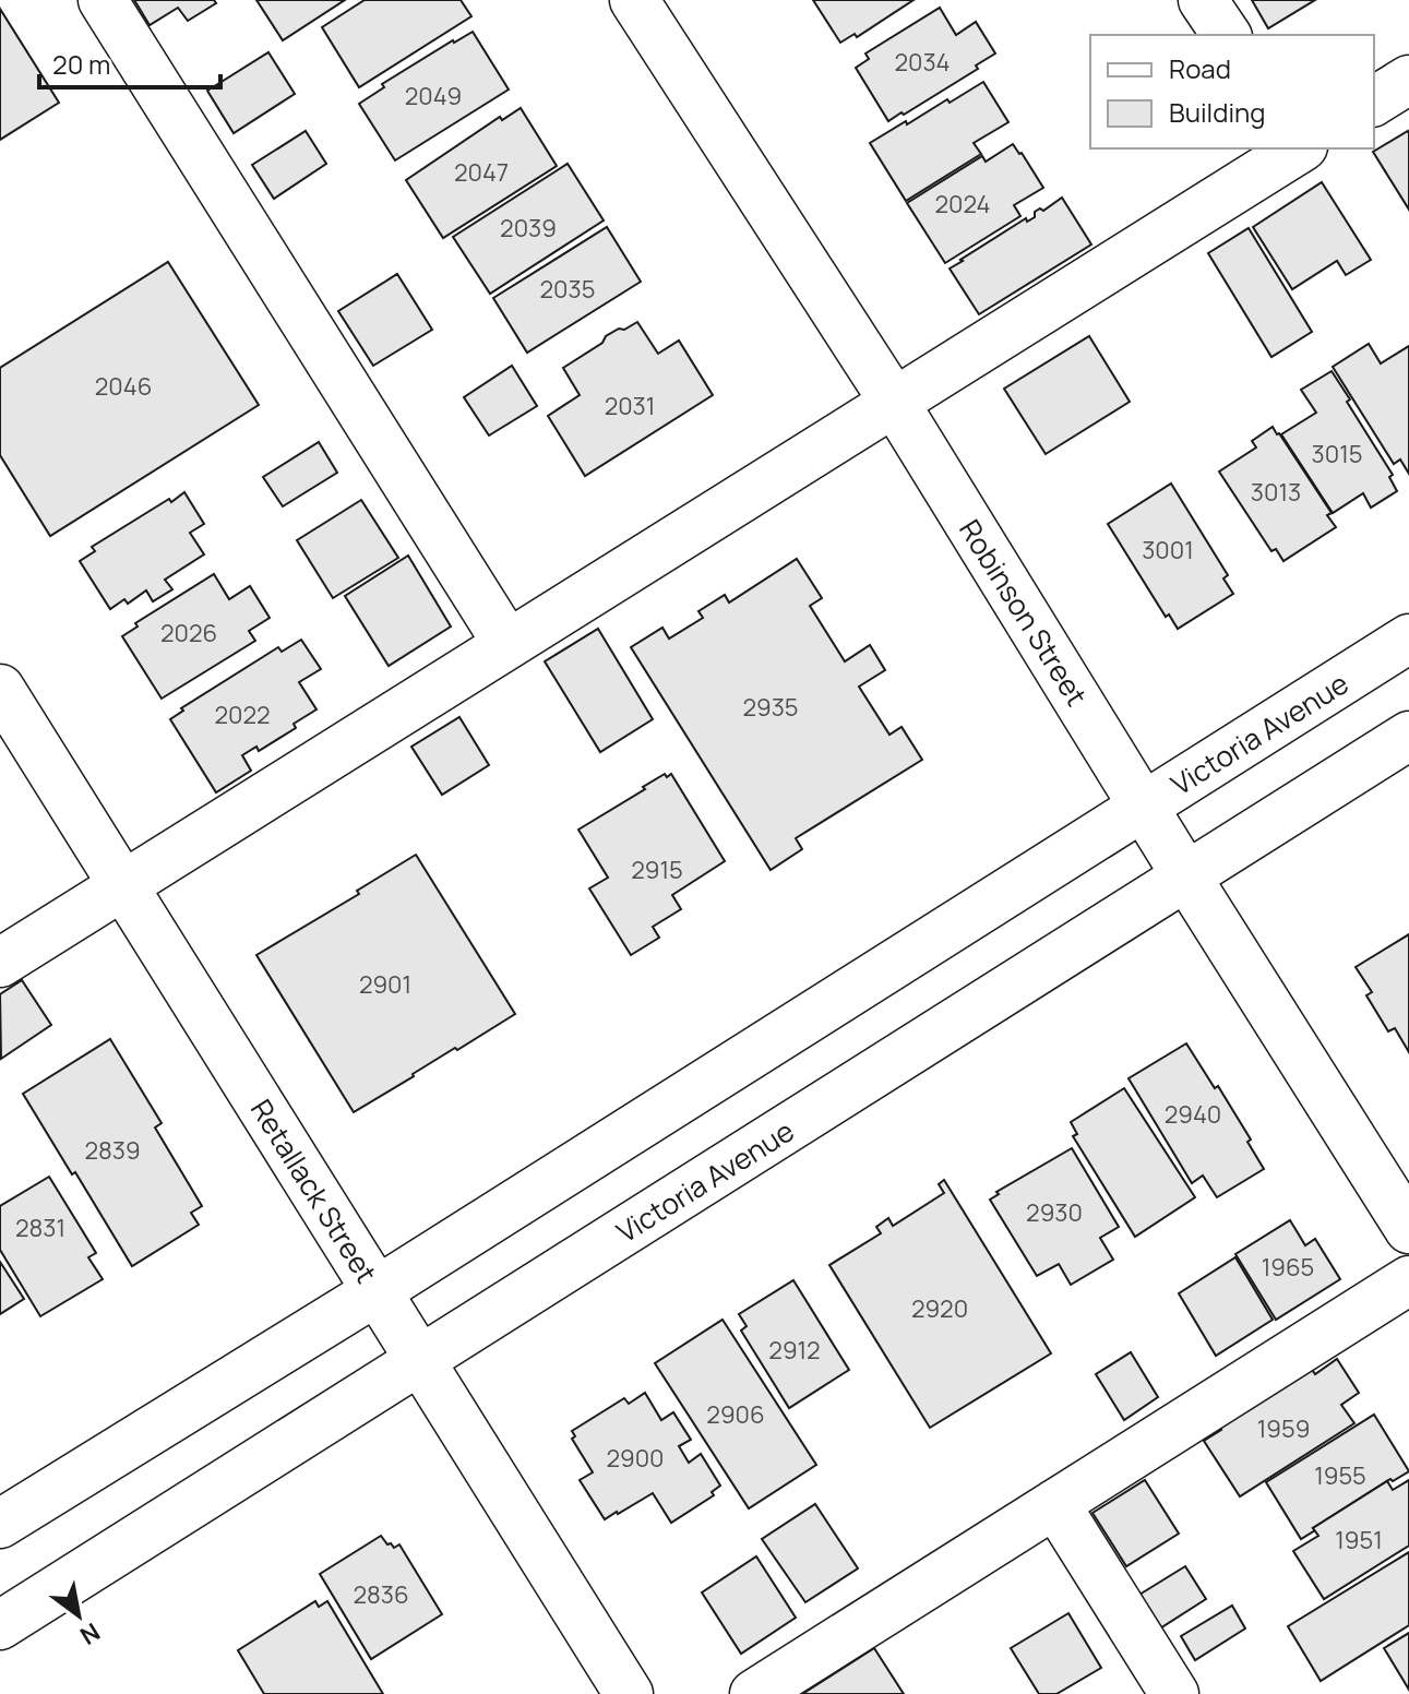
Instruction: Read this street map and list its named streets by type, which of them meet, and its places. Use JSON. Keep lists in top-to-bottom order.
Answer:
{
  "streets": {
    "street": ["Robinson Street", "Victoria Avenue", "Retallack Street"]
  },
  "crossings": [
    ["Robinson Street", "Victoria Avenue"],
    ["Victoria Avenue", "Retallack Street"]
  ],
  "house_numbers": [
    "2034",
    "2049",
    "2047",
    "2024",
    "2039",
    "2035",
    "2046",
    "2031",
    "3015",
    "3013",
    "3001",
    "2026",
    "2935",
    "2022",
    "2915",
    "2901",
    "2940",
    "2839",
    "2930",
    "2831",
    "1965",
    "2920",
    "2912",
    "2906",
    "1959",
    "2900",
    "1955",
    "1951",
    "2836"
  ],
  "legend": ["Road", "Building"],
  "scale_bar": "20 m",
  "north": "bottom right"
}
